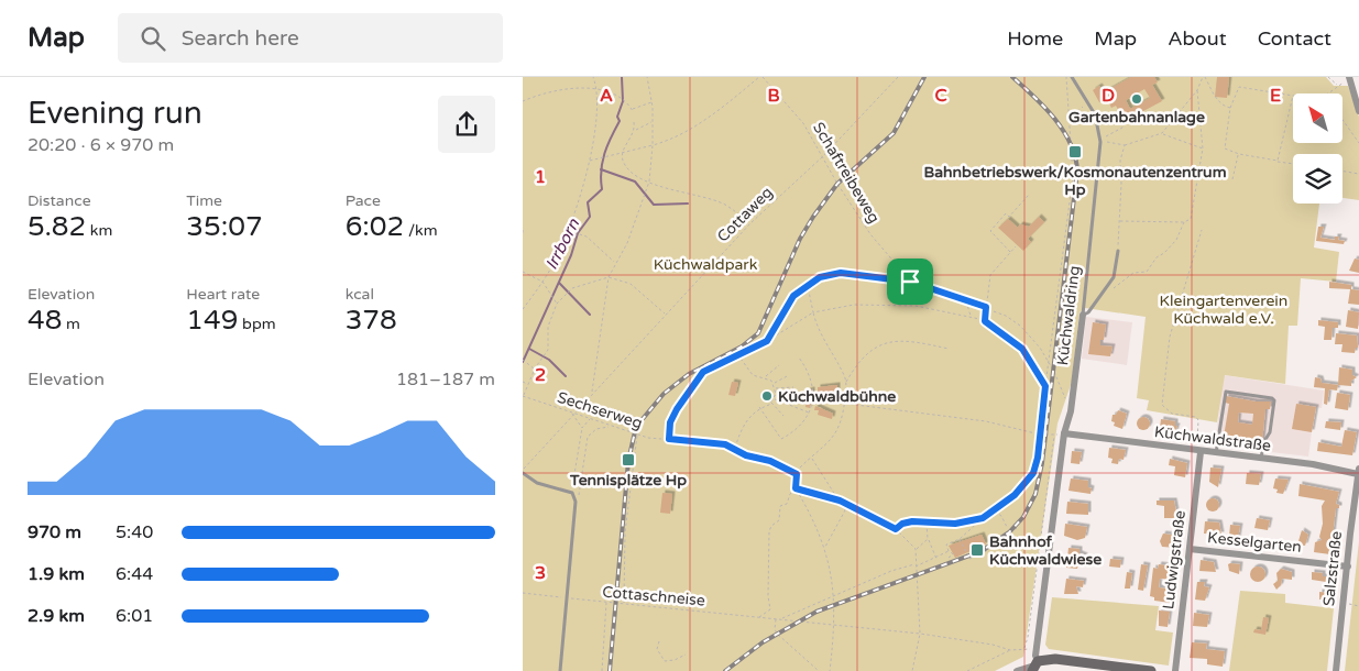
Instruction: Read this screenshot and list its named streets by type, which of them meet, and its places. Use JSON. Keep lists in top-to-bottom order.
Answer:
{
  "streets": {
    "street": [
      "Küchwaldring",
      "Küchwaldstraße",
      "Kesselgarten",
      "Ludwigstraße",
      "Salzstraße"
    ],
    "path": [
      "Schaftreibeweg",
      "Cottaweg",
      "Sechserweg",
      "Cottaschneise"
    ]
  },
  "crossings": [
    ["Schaftreibeweg", "Cottaweg"],
    ["Cottaweg", "Sechserweg"],
    ["Küchwaldring", "Küchwaldstraße"],
    ["Küchwaldstraße", "Ludwigstraße"],
    ["Küchwaldstraße", "Salzstraße"],
    ["Kesselgarten", "Ludwigstraße"],
    ["Kesselgarten", "Salzstraße"]
  ],
  "water": ["Irrborn"],
  "parks": ["Küchwaldpark", "Kleingartenverein Küchwald e.V."],
  "places": {
    "other": ["Gartenbahnanlage", "Küchwaldbühne"],
    "transit": ["Bahnbetriebswerk/Kosmonautenzentrum Hp", "Tennisplätze Hp", "Bahnhof Küchwaldwiese"]
  },
  "north": "top left",
  "page": {
    "header": "Map",
    "search": "Search here",
    "nav": [
      "Home",
      "Map",
      "About",
      "Contact"
    ],
    "heading": ["Evening run", "20:20 · 6 × 970 m"],
    "stats": [
      ["Distance", "5.82 km"],
      ["Time", "35:07"],
      ["Pace", "6:02 /km"],
      ["Elevation", "48 m"],
      ["Heart rate", "149 bpm"],
      ["kcal", "378"]
    ],
    "chart": ["Elevation", "181–187 m"],
    "list": [
      {
        "name": "970 m",
        "note": "5:40"
      },
      {
        "name": "1.9 km",
        "note": "6:44"
      },
      {
        "name": "2.9 km",
        "note": "6:01"
      }
    ]
  },
  "grid": {
    "columns": [
      "A",
      "B",
      "C",
      "D",
      "E"
    ],
    "rows": ["1", "2", "3"]
  }
}
